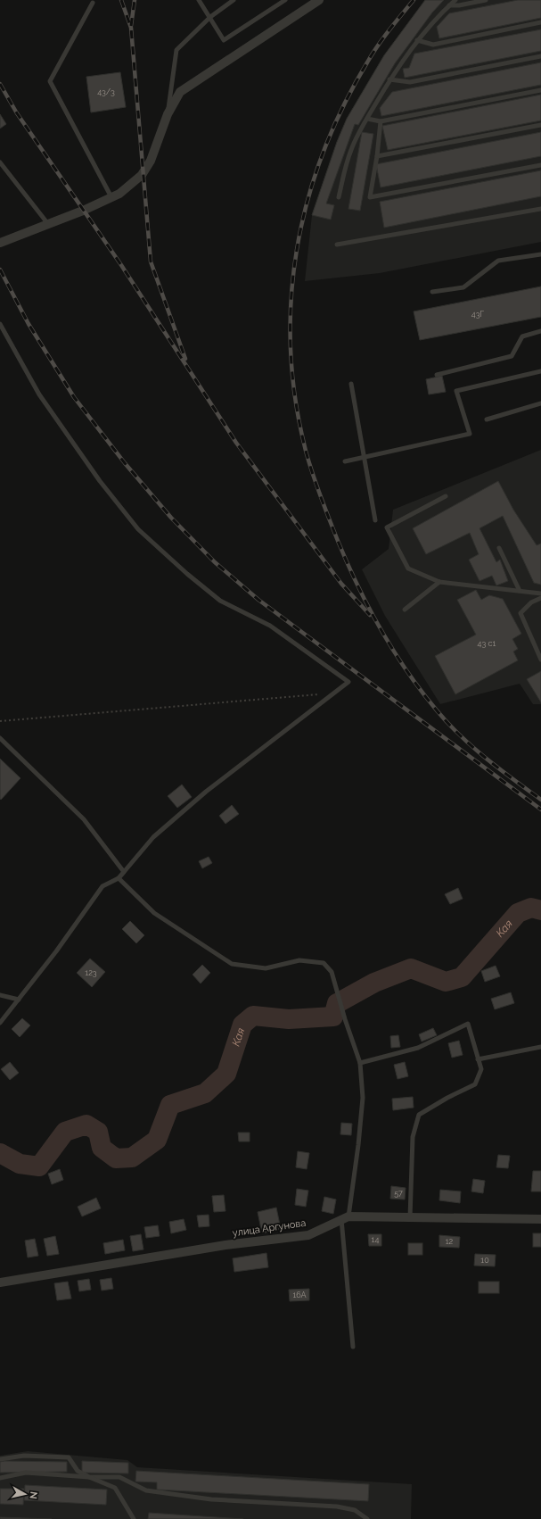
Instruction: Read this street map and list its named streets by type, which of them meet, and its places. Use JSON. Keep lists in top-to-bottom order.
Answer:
{
  "streets": {
    "street": ["улица Аргунова"]
  },
  "water": ["Кая"],
  "house_numbers": [
    "43/3",
    "43Г",
    "43 с1",
    "123",
    "57",
    "14",
    "12",
    "10",
    "16А"
  ],
  "north": "right"
}
